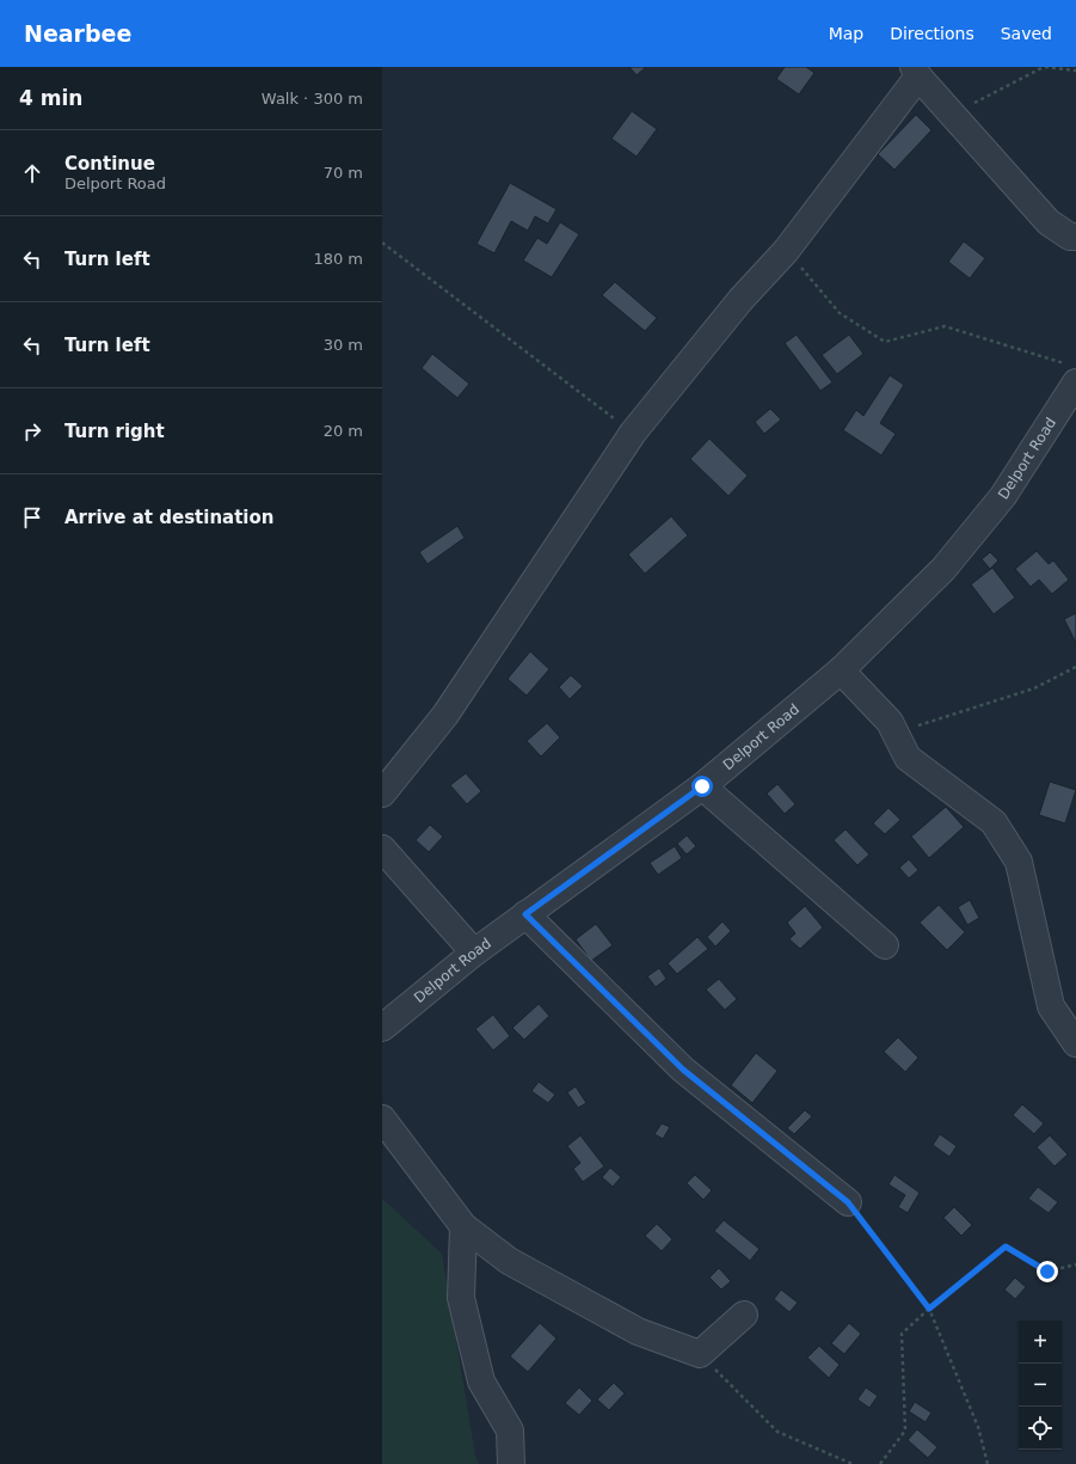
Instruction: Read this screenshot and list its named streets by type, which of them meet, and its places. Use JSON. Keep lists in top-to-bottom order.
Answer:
{
  "streets": {
    "street": ["Delport Road"]
  },
  "page": {
    "header": "Nearbee",
    "nav": ["Map", "Directions", "Saved"],
    "heading": ["4 min", "Walk · 300 m"],
    "list": [
      ["Continue", "Delport Road", "70 m"],
      ["Turn left", "180 m"],
      ["Turn left", "30 m"],
      ["Turn right", "20 m"],
      "Arrive at destination"
    ],
    "map_buttons": ["+", "−"]
  }
}
